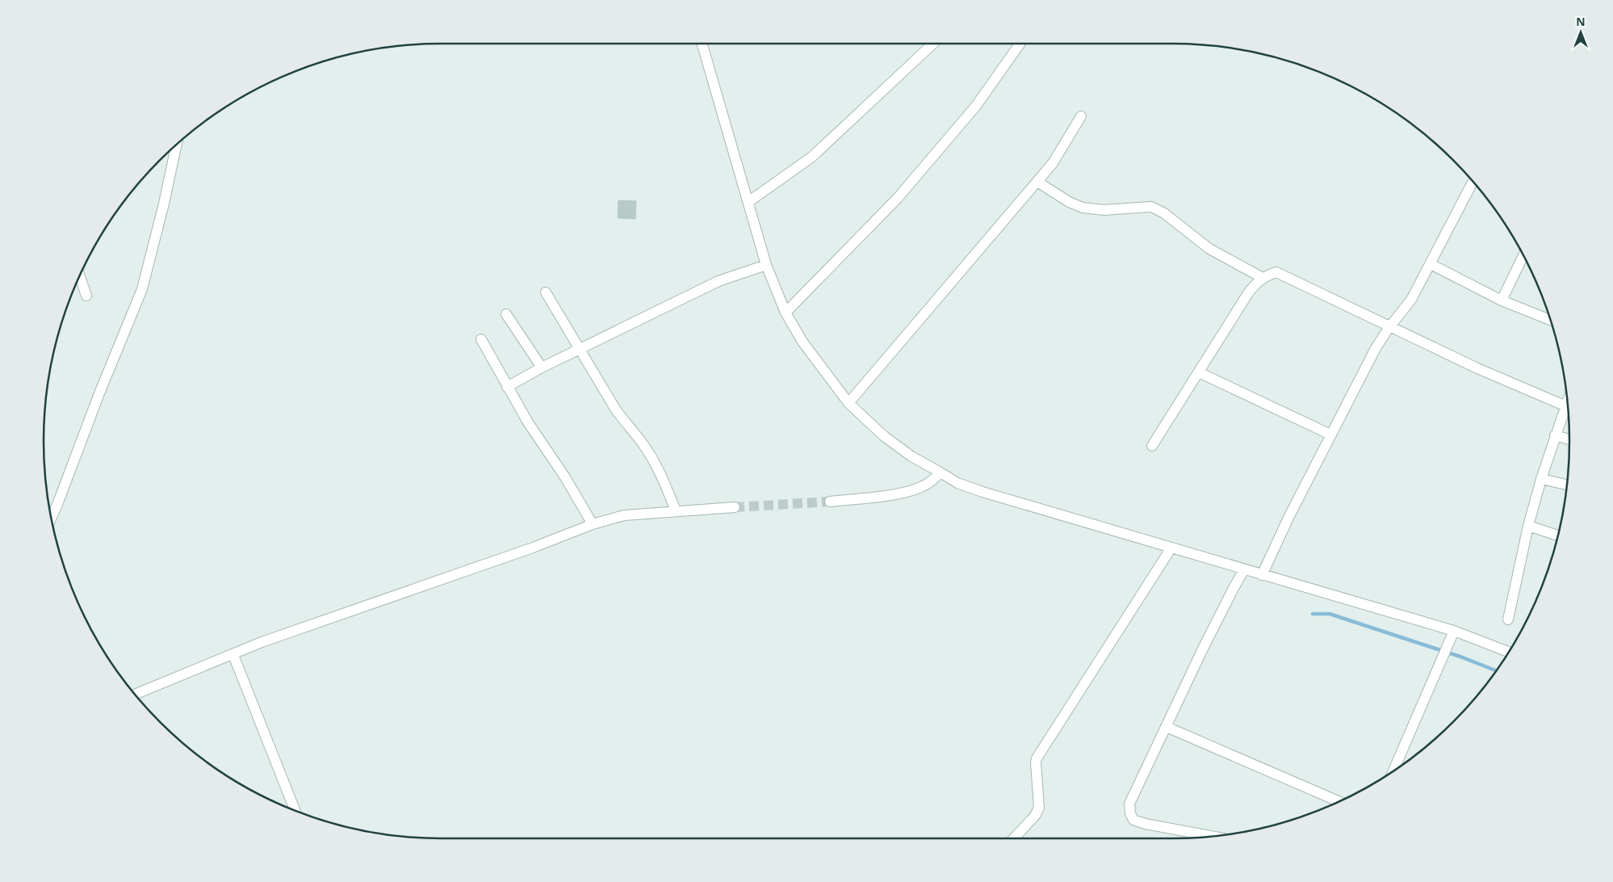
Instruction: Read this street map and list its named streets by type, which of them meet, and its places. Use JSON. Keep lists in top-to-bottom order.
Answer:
{
  "north": "top"
}
